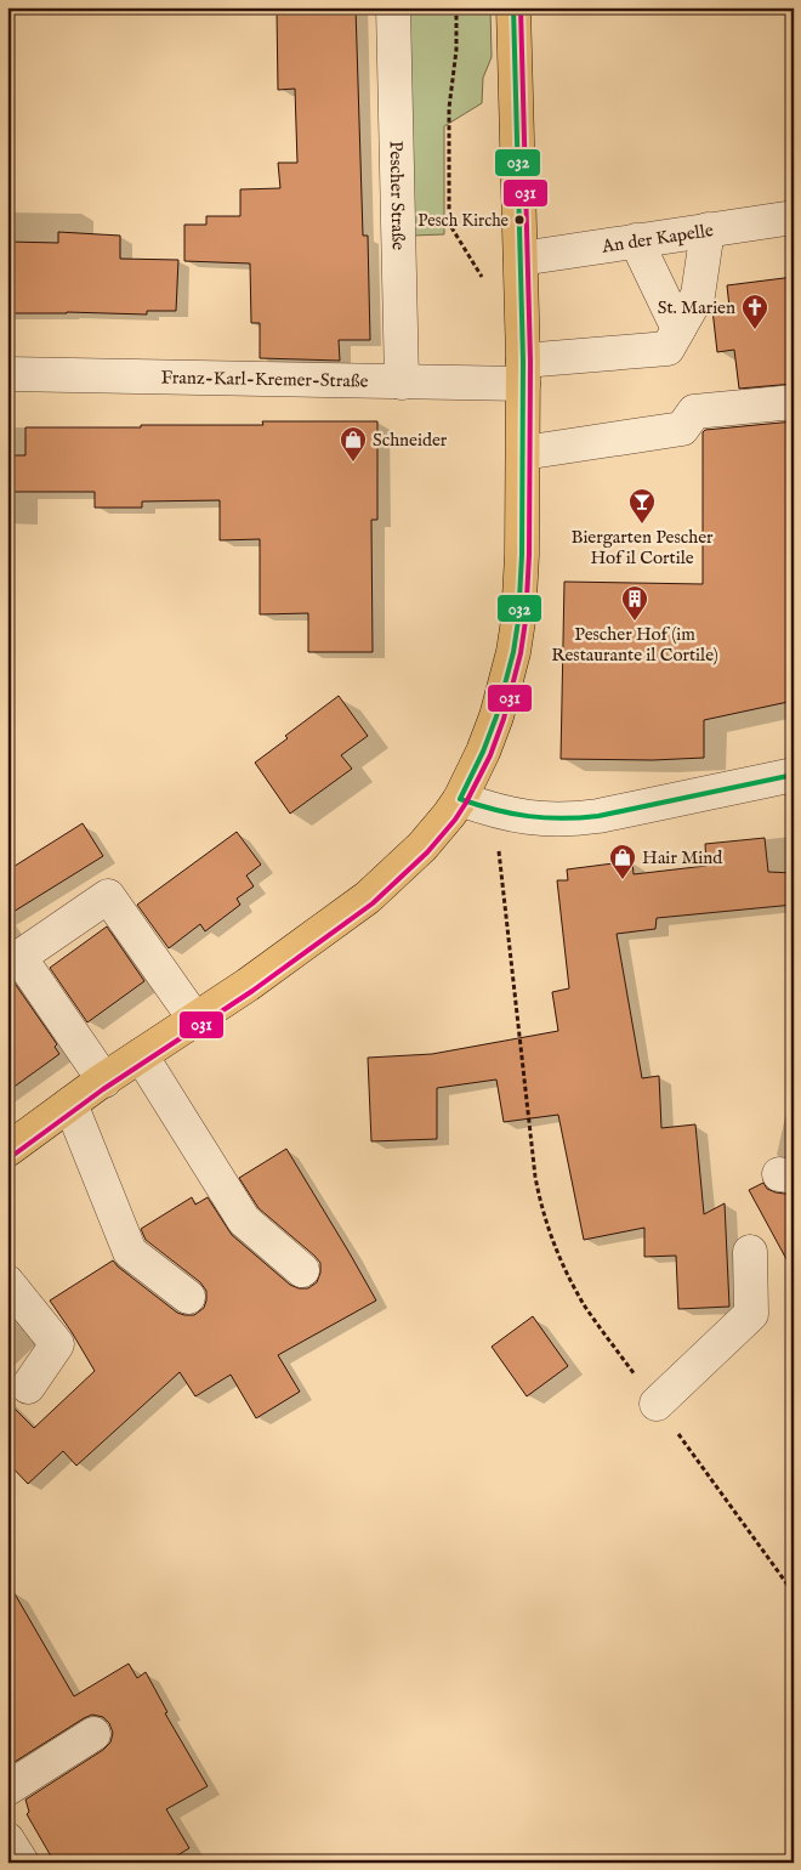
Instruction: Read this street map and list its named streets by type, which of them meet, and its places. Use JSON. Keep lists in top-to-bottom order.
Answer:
{
  "streets": {
    "street": ["Pescher Straße", "An der Kapelle", "Franz-Karl-Kremer-Straße"]
  },
  "crossings": [
    ["Pescher Straße", "Franz-Karl-Kremer-Straße"]
  ],
  "places": {
    "other": ["Pesch Kirche"],
    "church": ["St. Marien"],
    "shop": ["Schneider", "Hair Mind"],
    "bar": ["Biergarten Pescher Hof il Cortile"],
    "building": ["Pescher Hof (im Restaurante il Cortile)"]
  },
  "lines": ["transit line 032", "transit line 031"]
}
